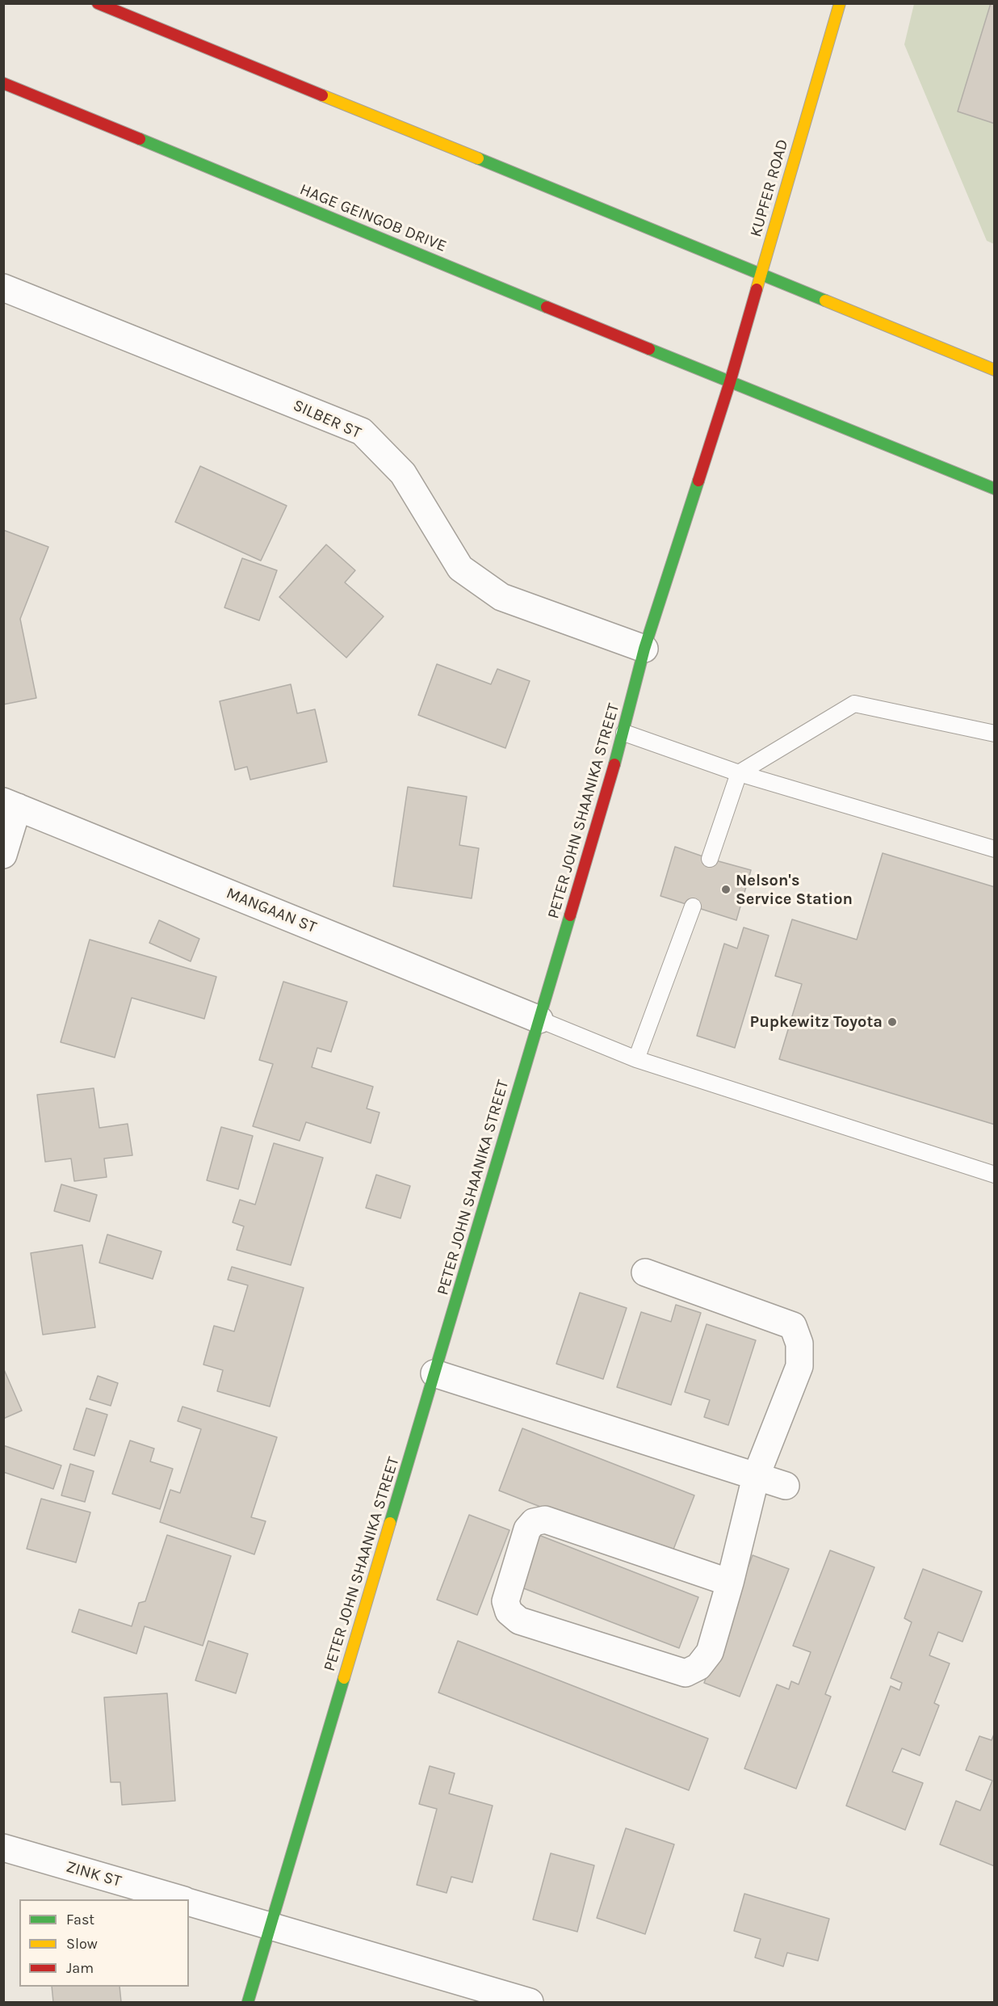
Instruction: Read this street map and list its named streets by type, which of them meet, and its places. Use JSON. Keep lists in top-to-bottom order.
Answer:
{
  "streets": {
    "main road": ["KUPFER ROAD", "HAGE GEINGOB DRIVE", "PETER JOHN SHAANIKA STREET"],
    "street": ["SILBER ST", "MANGAAN ST", "ZINK ST"]
  },
  "crossings": [
    ["KUPFER ROAD", "HAGE GEINGOB DRIVE"],
    ["KUPFER ROAD", "PETER JOHN SHAANIKA STREET"],
    ["HAGE GEINGOB DRIVE", "PETER JOHN SHAANIKA STREET"],
    ["SILBER ST", "PETER JOHN SHAANIKA STREET"],
    ["PETER JOHN SHAANIKA STREET", "MANGAAN ST"],
    ["PETER JOHN SHAANIKA STREET", "ZINK ST"]
  ],
  "places": ["Nelson's Service Station", "Pupkewitz Toyota"],
  "legend": ["Fast", "Slow", "Jam"]
}
